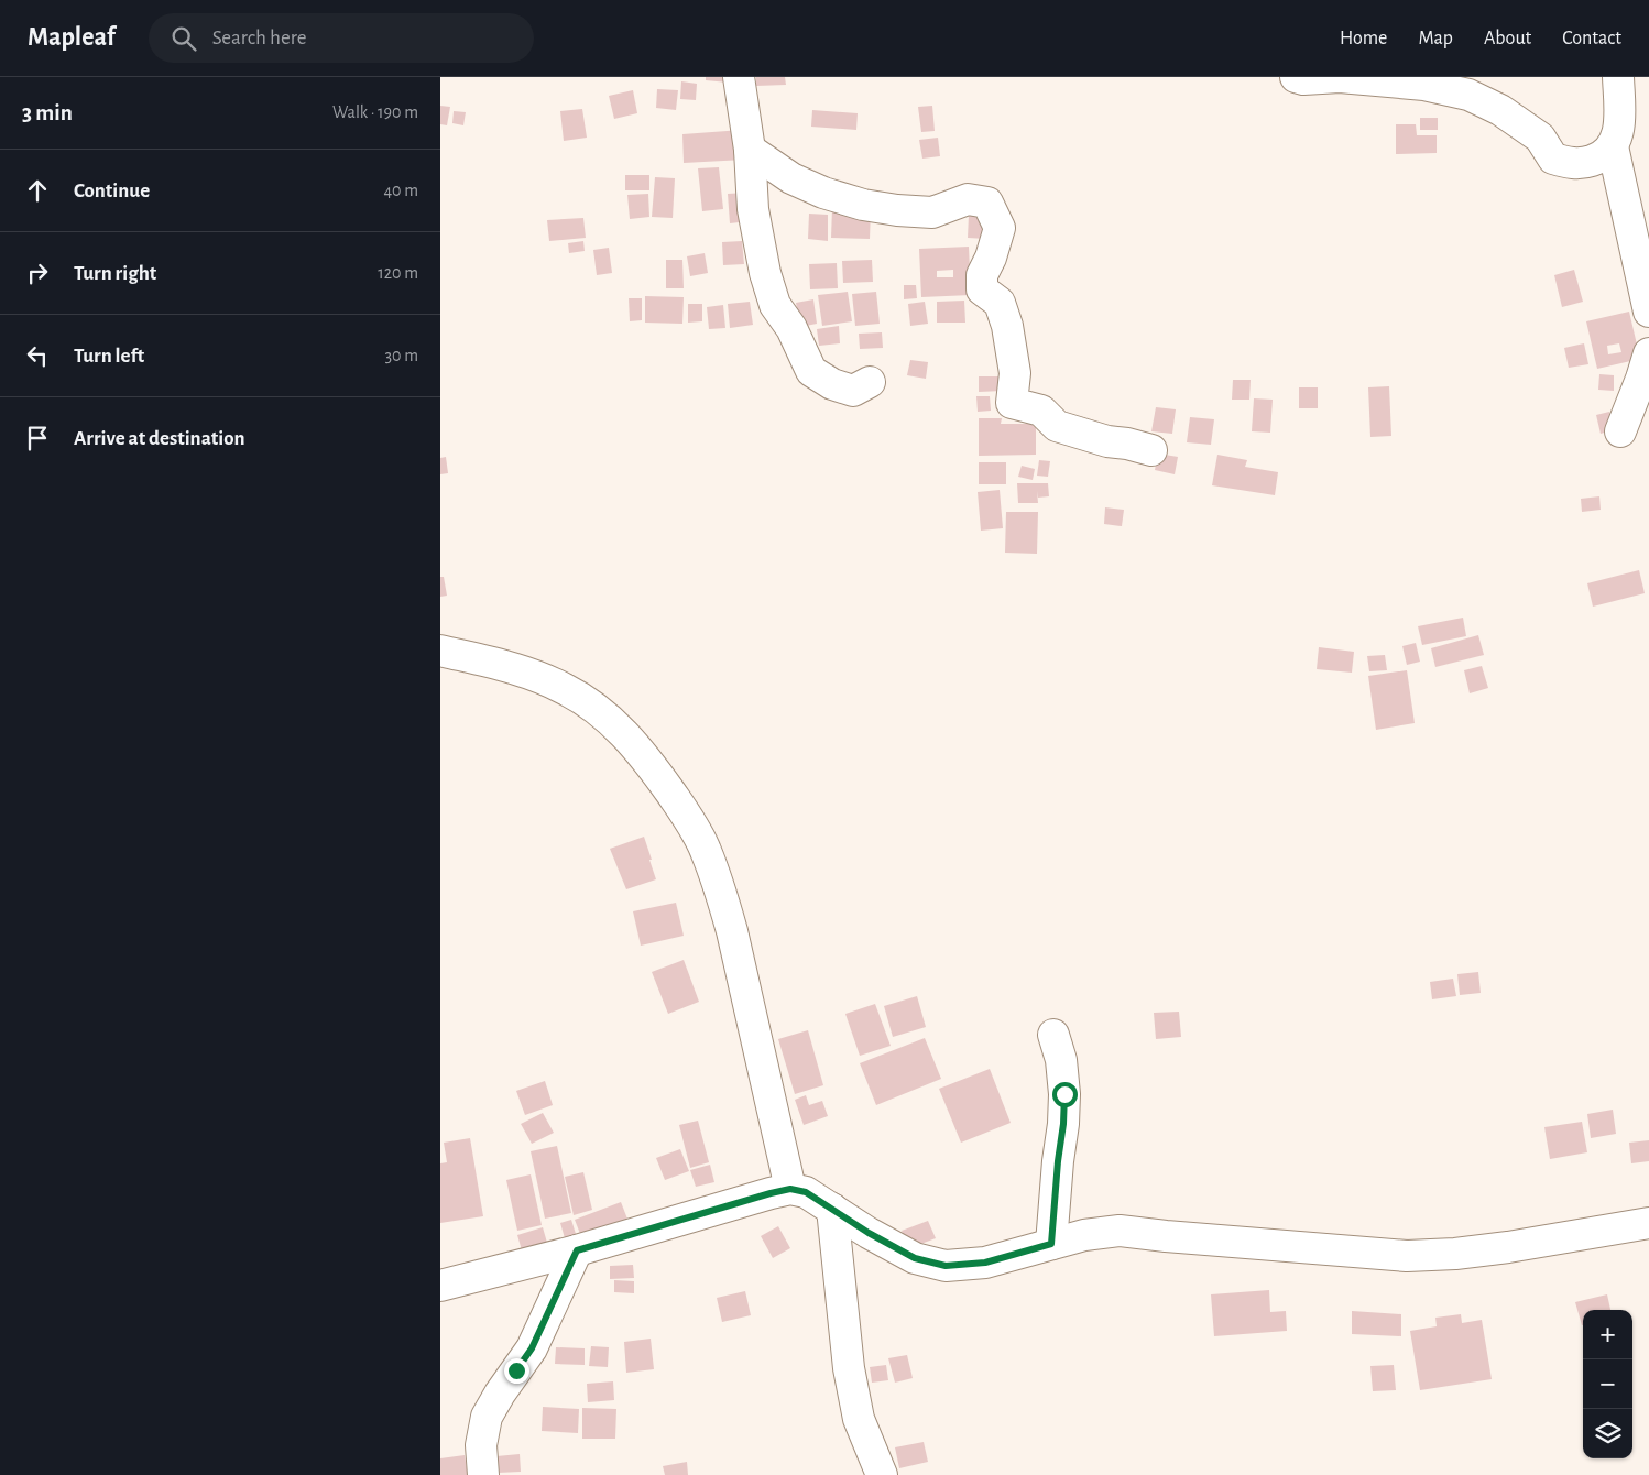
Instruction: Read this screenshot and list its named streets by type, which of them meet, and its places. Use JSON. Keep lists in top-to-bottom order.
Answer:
{
  "page": {
    "header": "Mapleaf",
    "search": "Search here",
    "nav": [
      "Home",
      "Map",
      "About",
      "Contact"
    ],
    "heading": ["3 min", "Walk · 190 m"],
    "list": [
      ["Continue", "40 m"],
      ["Turn right", "120 m"],
      ["Turn left", "30 m"],
      "Arrive at destination"
    ],
    "map_buttons": ["+", "−"]
  }
}
